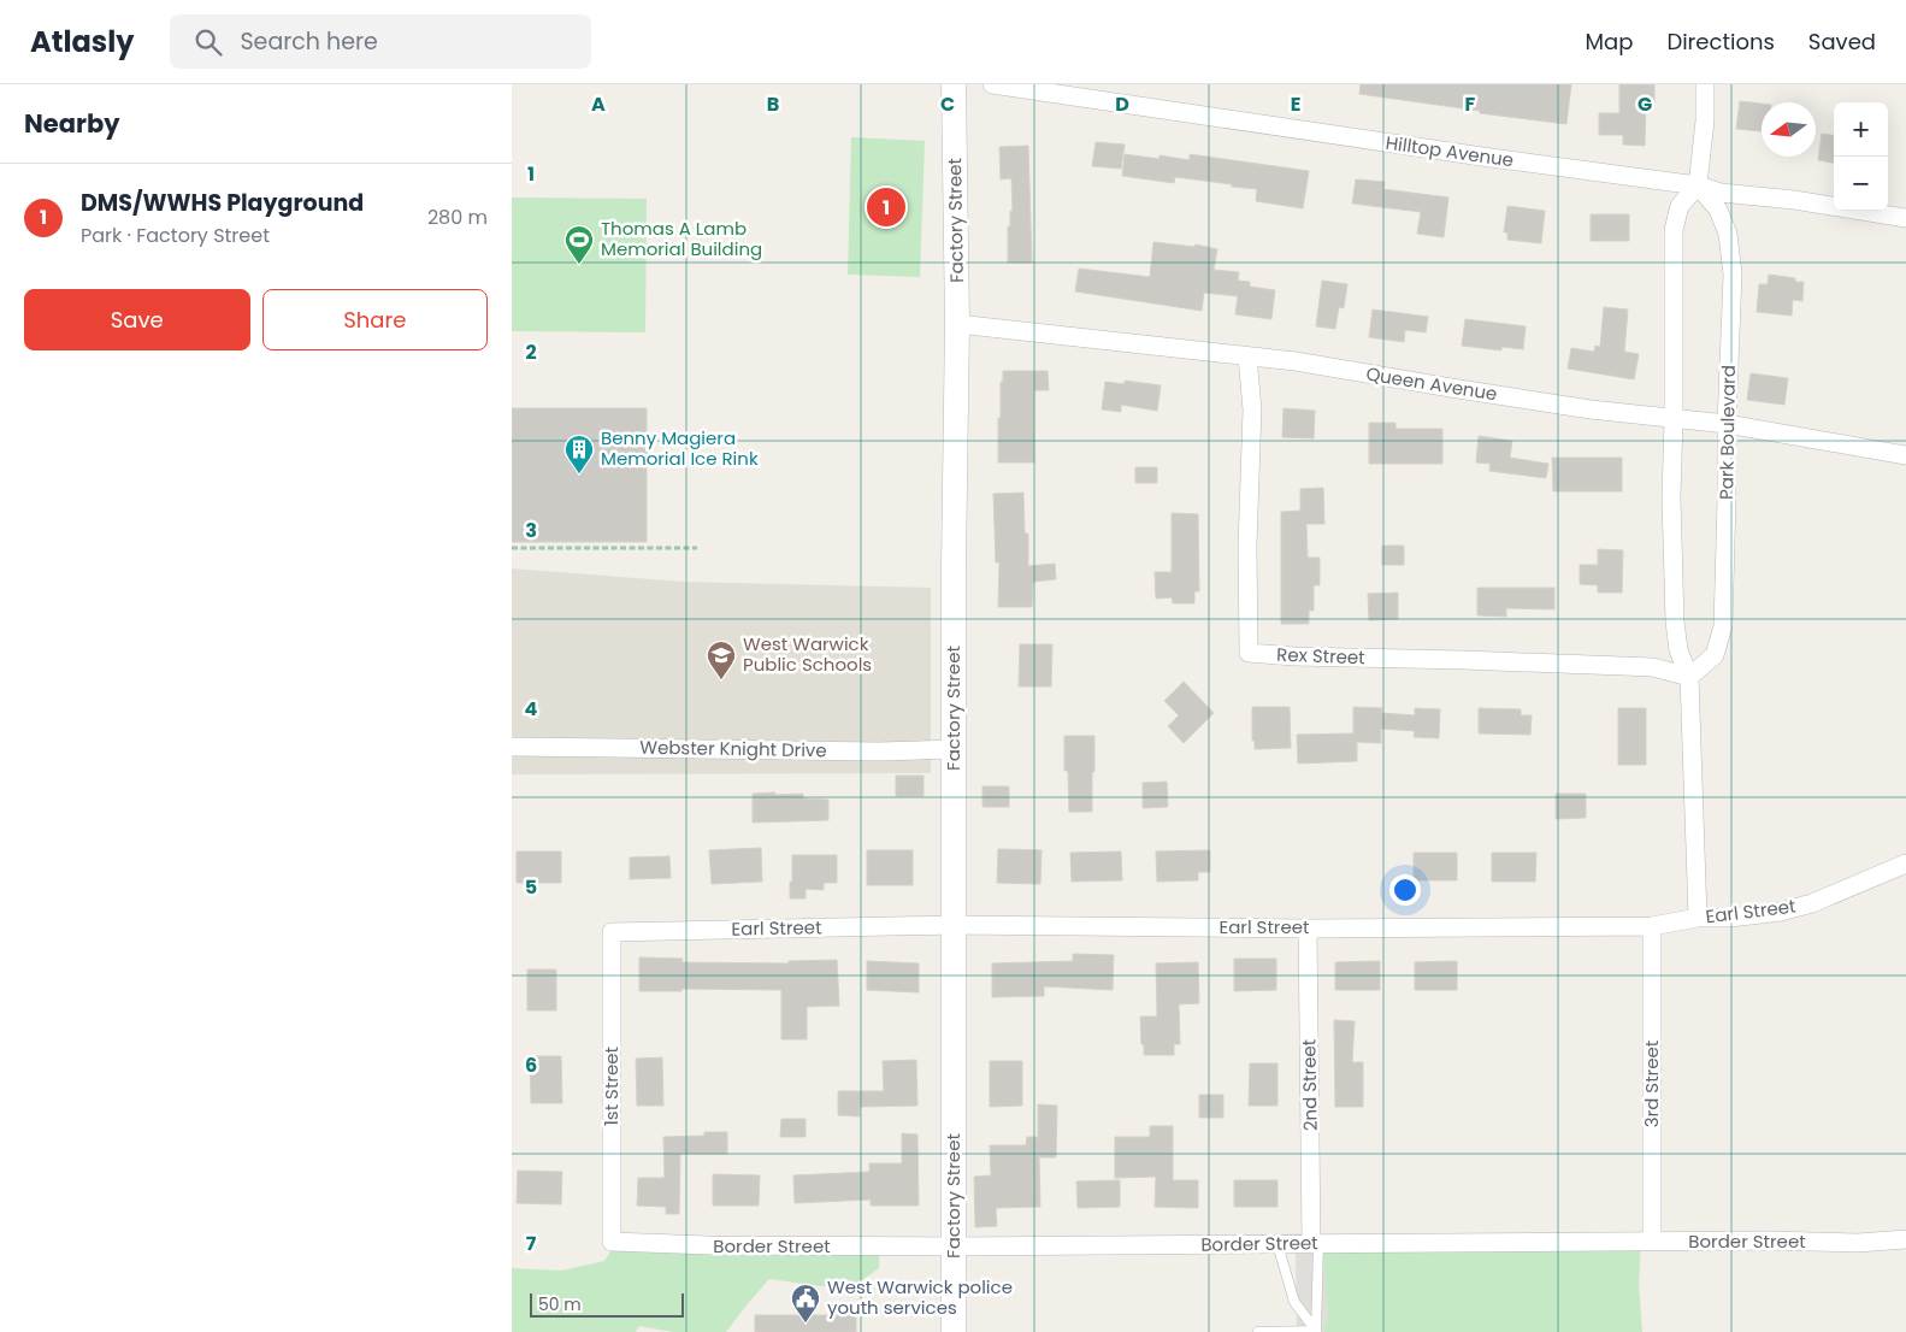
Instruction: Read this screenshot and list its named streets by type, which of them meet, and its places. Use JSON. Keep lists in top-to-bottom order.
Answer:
{
  "streets": {
    "street": [
      "Hilltop Avenue",
      "Factory Street",
      "Queen Avenue",
      "Park Boulevard",
      "Rex Street",
      "Webster Knight Drive",
      "Earl Street",
      "3rd Street",
      "2nd Street",
      "1st Street",
      "Border Street"
    ]
  },
  "crossings": [
    ["Hilltop Avenue", "Park Boulevard"],
    ["Factory Street", "Queen Avenue"],
    ["Factory Street", "Webster Knight Drive"],
    ["Factory Street", "Earl Street"],
    ["Factory Street", "Border Street"],
    ["Queen Avenue", "Park Boulevard"],
    ["Queen Avenue", "Rex Street"],
    ["Park Boulevard", "Rex Street"],
    ["Earl Street", "3rd Street"],
    ["Earl Street", "2nd Street"],
    ["Earl Street", "1st Street"],
    ["3rd Street", "Border Street"],
    ["2nd Street", "Border Street"],
    ["1st Street", "Border Street"]
  ],
  "places": {
    "sports": ["Thomas A Lamb Memorial Building"],
    "building": ["Benny Magiera Memorial Ice Rink"],
    "school or university": ["West Warwick Public Schools"],
    "public building": ["West Warwick police youth services"]
  },
  "scale_bar": "50 m",
  "north": "left",
  "page": {
    "header": "Atlasly",
    "search": "Search here",
    "nav": ["Map", "Directions", "Saved"],
    "heading": "Nearby",
    "map_buttons": ["+", "−"],
    "list": [
      {
        "mark": "1",
        "name": "DMS/WWHS Playground",
        "note": "Park · Factory Street",
        "value": "280 m"
      }
    ],
    "pins": "1",
    "buttons": ["Save", "Share"],
    "scale": "50 m"
  },
  "grid": {
    "columns": [
      "A",
      "B",
      "C",
      "D",
      "E",
      "F",
      "G"
    ],
    "rows": [
      "1",
      "2",
      "3",
      "4",
      "5",
      "6",
      "7"
    ]
  }
}
